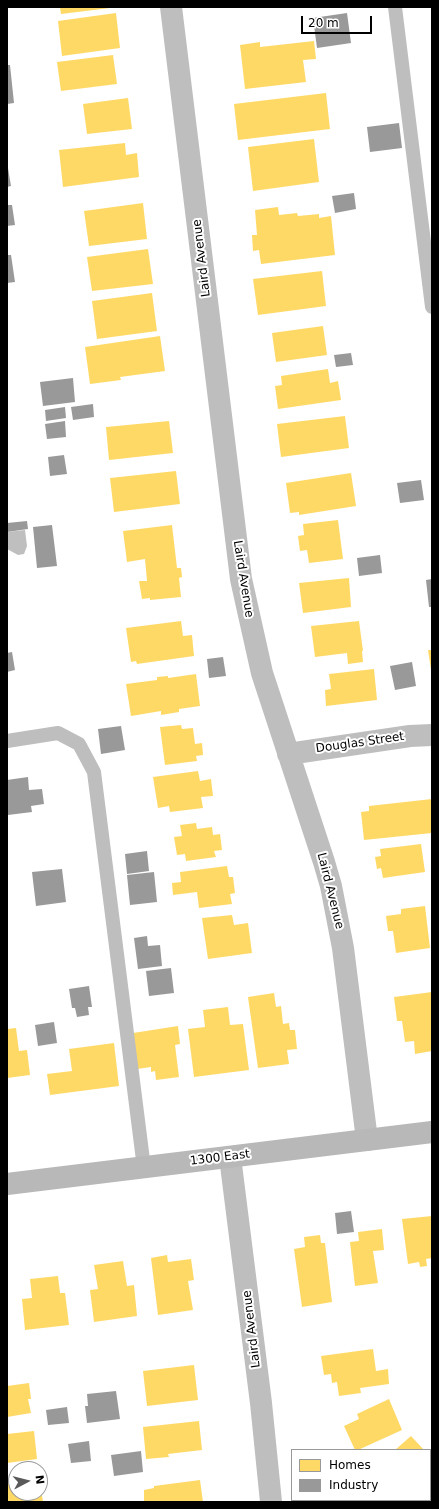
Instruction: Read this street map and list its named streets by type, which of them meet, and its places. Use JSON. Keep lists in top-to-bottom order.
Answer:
{
  "streets": {
    "main road": ["1300 East"],
    "street": ["Laird Avenue", "Douglas Street"]
  },
  "crossings": [
    ["Laird Avenue", "Douglas Street"],
    ["Laird Avenue", "1300 East"]
  ],
  "legend": ["Homes", "Industry"],
  "scale_bar": "20 m",
  "north": "right"
}
